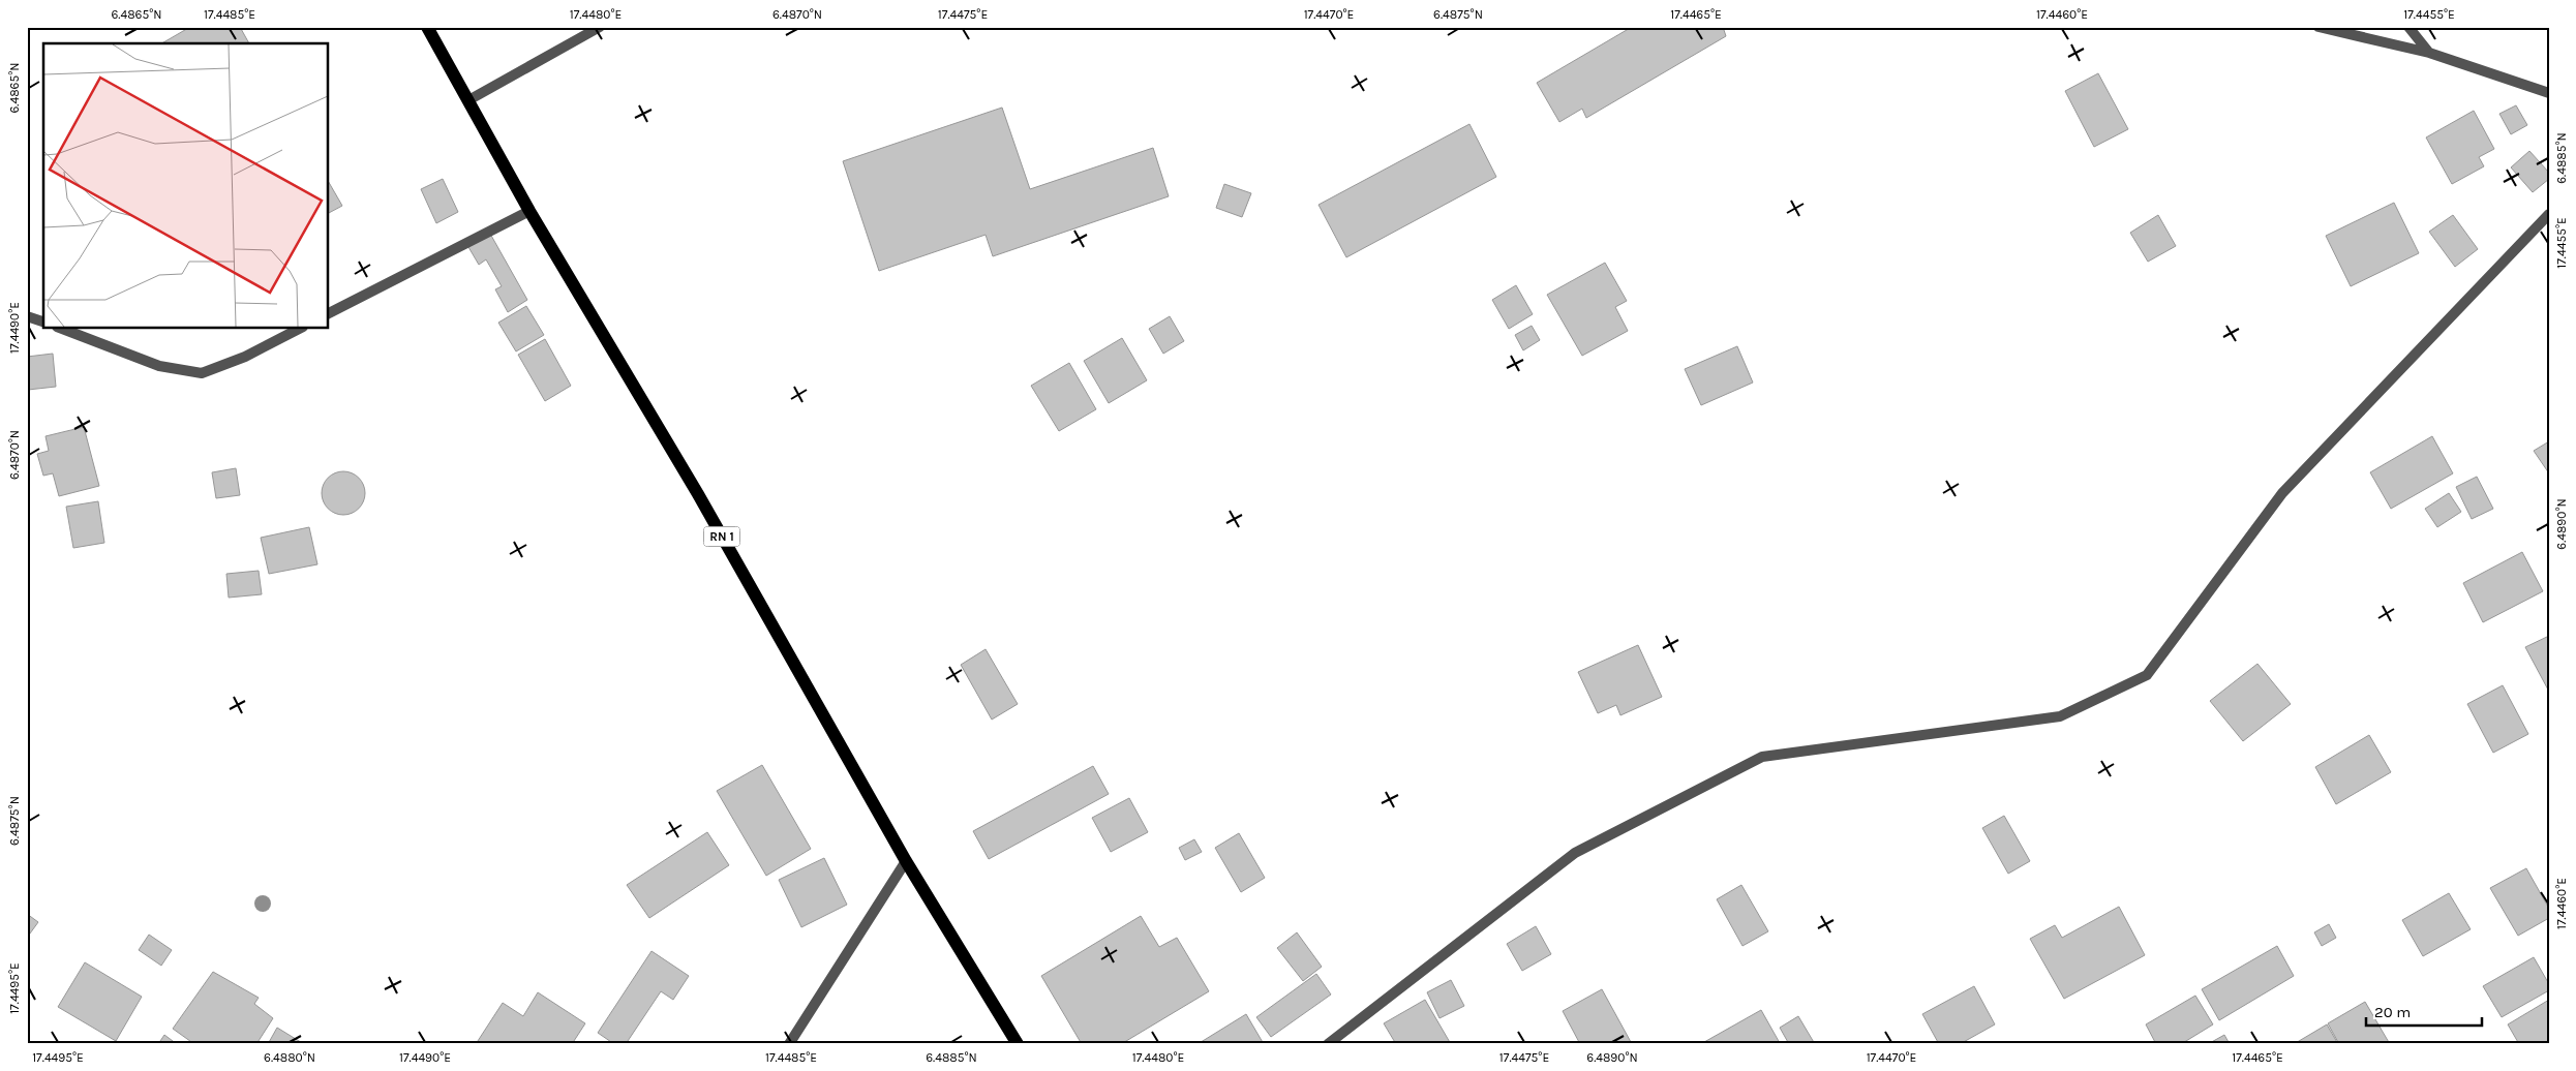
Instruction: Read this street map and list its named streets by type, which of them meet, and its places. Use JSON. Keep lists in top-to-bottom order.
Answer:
{
  "streets": {
    "main road": ["RN 1"]
  },
  "scale_bar": "20 m",
  "coordinates": [
    "6.4865°N",
    "17.4485°E",
    "17.4480°E",
    "6.4870°N",
    "17.4475°E",
    "17.4470°E",
    "6.4875°N",
    "17.4465°E",
    "17.4460°E",
    "17.4455°E",
    "6.4885°N",
    "17.4490°E",
    "6.4890°N",
    "17.4495°E",
    "6.4880°N"
  ]
}
